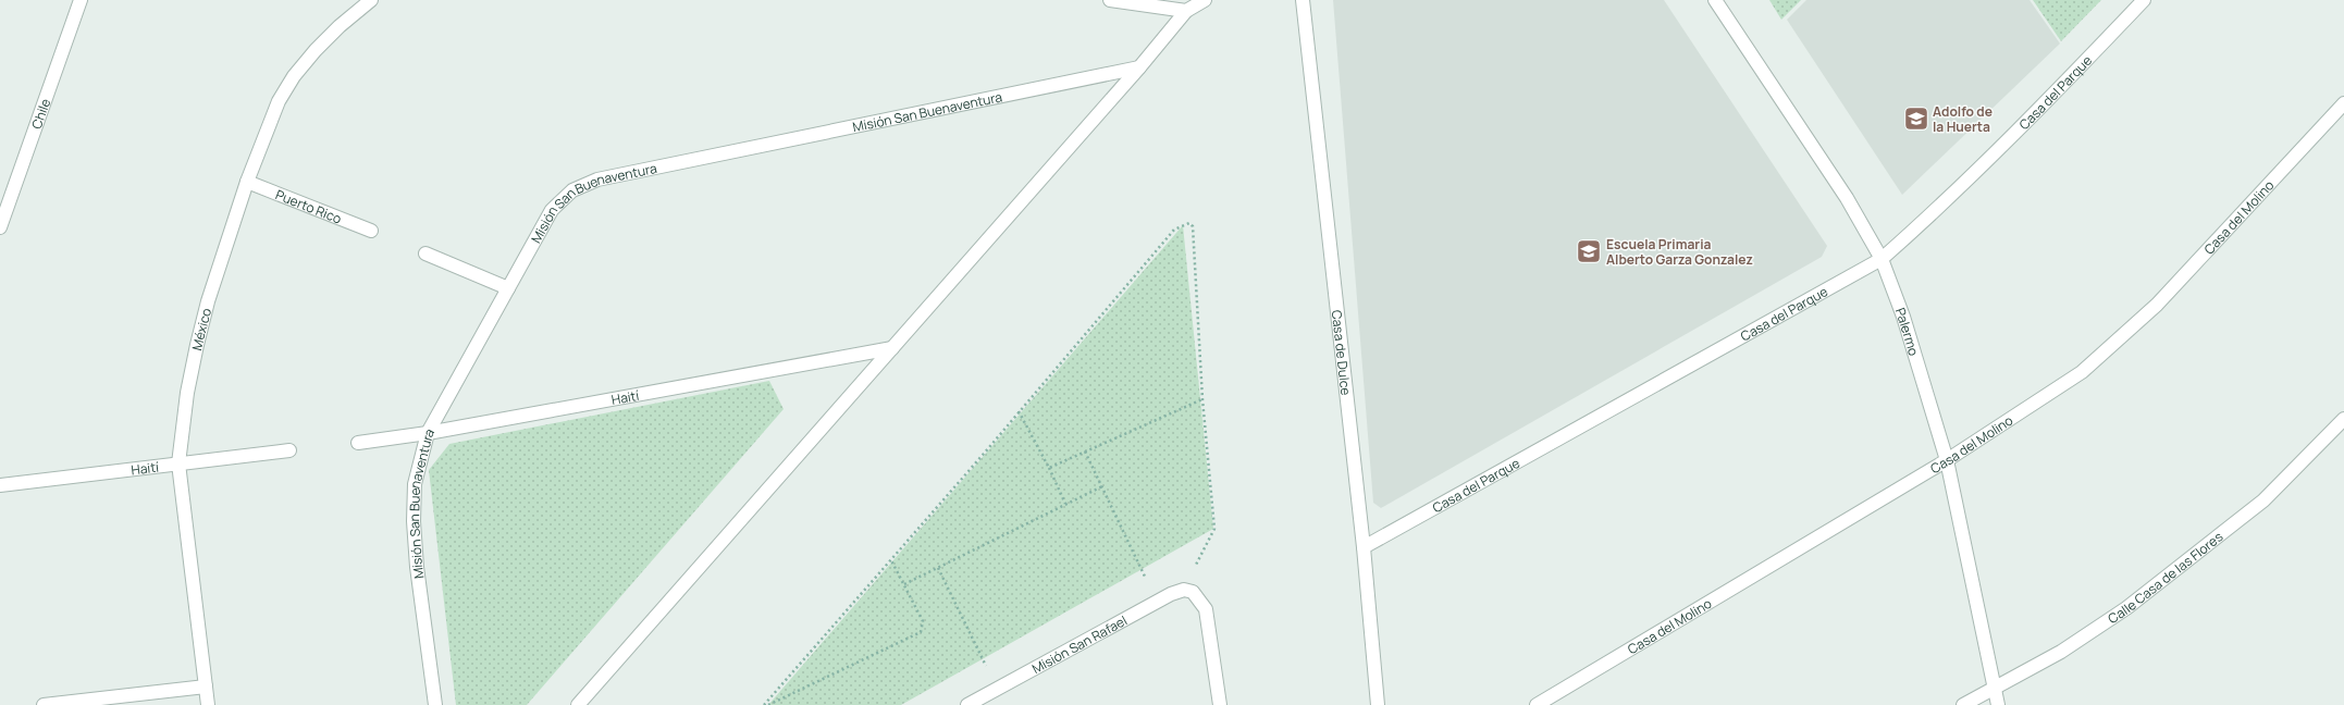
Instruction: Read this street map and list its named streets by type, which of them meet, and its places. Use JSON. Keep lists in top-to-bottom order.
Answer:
{
  "streets": {
    "street": [
      "Casa del Parque",
      "Misión San Buenaventura",
      "Chile",
      "Puerto Rico",
      "Casa del Molino",
      "México",
      "Palermo",
      "Casa de Dulce",
      "Haití",
      "Calle Casa de las Flores",
      "Misión San Rafael"
    ]
  },
  "crossings": [
    ["Casa del Parque", "Palermo"],
    ["Casa del Parque", "Casa de Dulce"],
    ["Misión San Buenaventura", "Haití"],
    ["Puerto Rico", "México"],
    ["Casa del Molino", "Palermo"],
    ["México", "Haití"],
    ["Palermo", "Calle Casa de las Flores"]
  ],
  "places": {
    "school or university": ["Adolfo de la Huerta", "Escuela Primaria Alberto Garza Gonzalez"]
  }
}
